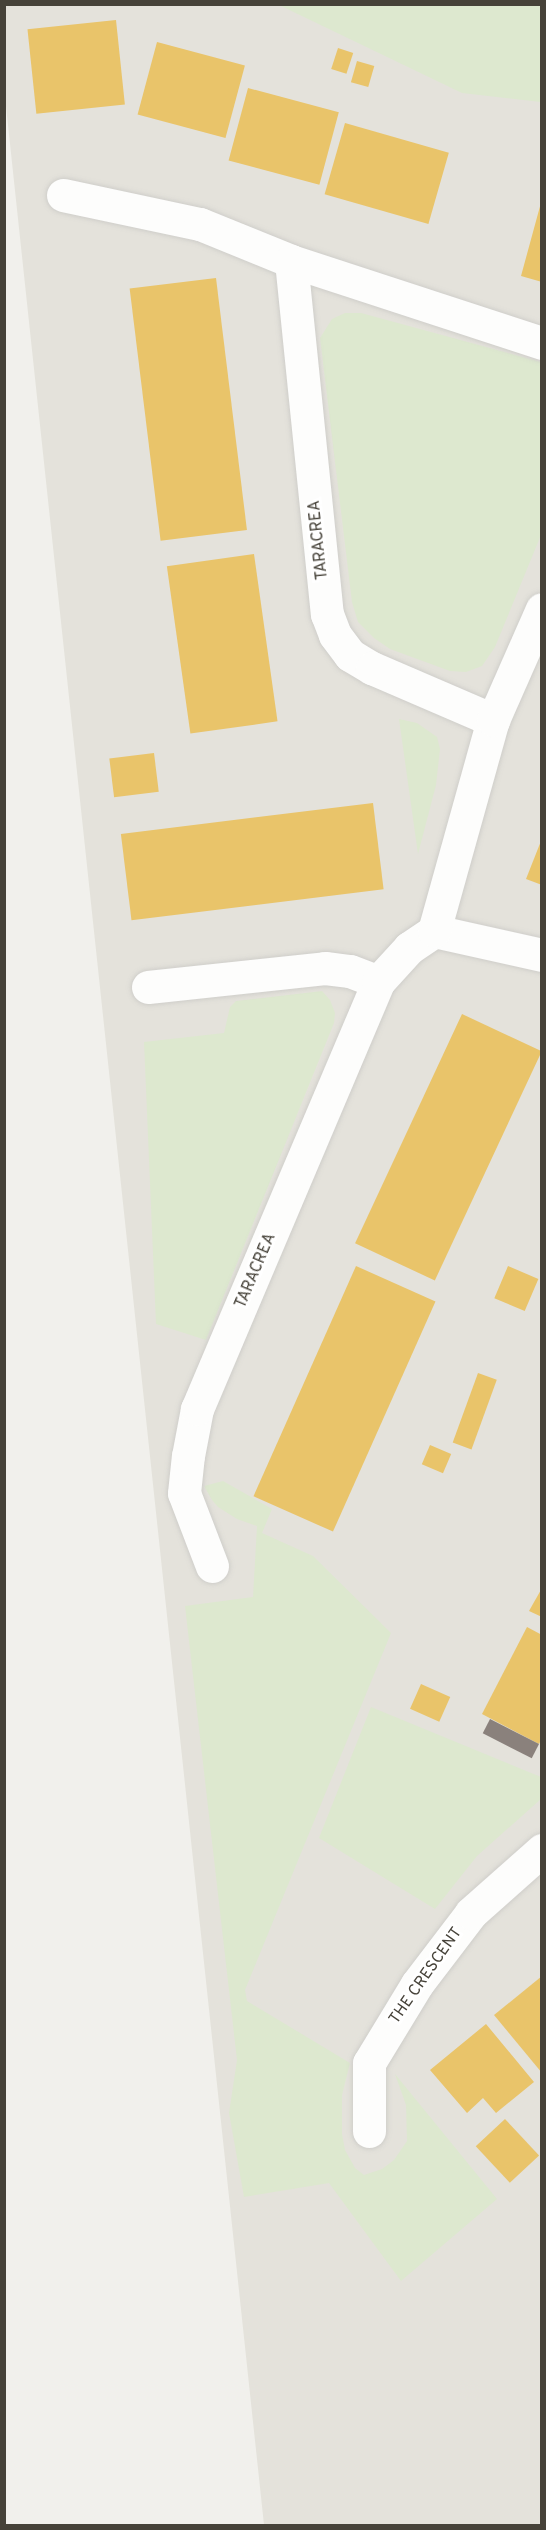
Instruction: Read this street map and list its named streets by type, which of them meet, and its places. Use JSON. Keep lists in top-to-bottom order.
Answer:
{
  "streets": {
    "street": ["TARACREA", "THE CRESCENT"]
  }
}
